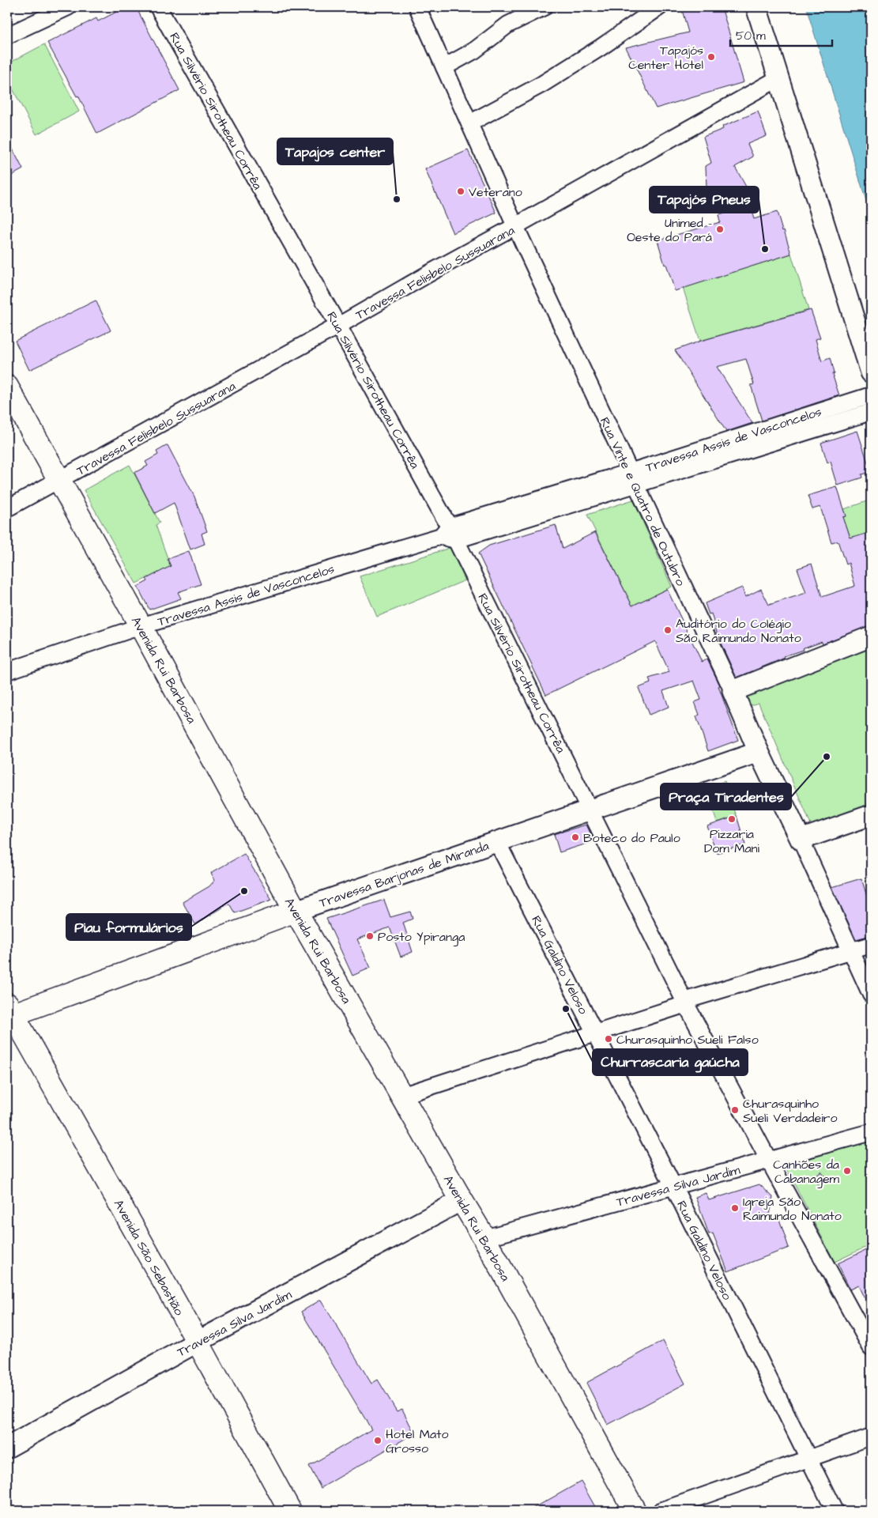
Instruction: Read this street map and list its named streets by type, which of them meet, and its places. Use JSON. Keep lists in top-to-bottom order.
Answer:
{
  "streets": {
    "main road": ["Avenida Rui Barbosa", "Travessa Barjonas de Miranda", "Avenida São Sebastião"],
    "street": [
      "Rua Silvério Sirotheau Corrêa",
      "Travessa Felisbelo Sussuarana",
      "Travessa Assis de Vasconcelos",
      "Rua Vinte e Quatro de Outubro",
      "Rua Galdino Veloso",
      "Travessa Silva Jardim"
    ]
  },
  "crossings": [
    ["Rua Silvério Sirotheau Corrêa", "Travessa Felisbelo Sussuarana"],
    ["Rua Silvério Sirotheau Corrêa", "Travessa Assis de Vasconcelos"],
    ["Rua Silvério Sirotheau Corrêa", "Travessa Barjonas de Miranda"],
    ["Rua Silvério Sirotheau Corrêa", "Travessa Silva Jardim"],
    ["Travessa Felisbelo Sussuarana", "Rua Vinte e Quatro de Outubro"],
    ["Travessa Felisbelo Sussuarana", "Avenida Rui Barbosa"],
    ["Travessa Assis de Vasconcelos", "Rua Vinte e Quatro de Outubro"],
    ["Travessa Assis de Vasconcelos", "Avenida Rui Barbosa"],
    ["Rua Vinte e Quatro de Outubro", "Travessa Barjonas de Miranda"],
    ["Avenida Rui Barbosa", "Travessa Barjonas de Miranda"],
    ["Avenida Rui Barbosa", "Travessa Silva Jardim"],
    ["Travessa Barjonas de Miranda", "Rua Galdino Veloso"],
    ["Travessa Barjonas de Miranda", "Avenida São Sebastião"],
    ["Rua Galdino Veloso", "Travessa Silva Jardim"],
    ["Travessa Silva Jardim", "Avenida São Sebastião"]
  ],
  "places": [
    "Tapajós Center Hotel",
    "Veterano",
    "Tapajos center",
    "Unimed - Oeste do Pará",
    "Tapajós Pneus",
    "Auditório do Colégio São Raimundo Nonato",
    "Praça Tiradentes",
    "Pizzaria Dom Mani",
    "Boteco do Paulo",
    "Piau formulários",
    "Posto Ypiranga",
    "Churrascaria gaúcha",
    "Churasquinho Sueli Falso",
    "Churasquinho Sueli Verdadeiro",
    "Canhões da Cabanagem",
    "Igreja São Raimundo Nonato",
    "Hotel Mato Grosso"
  ],
  "scale_bar": "50 m"
}
